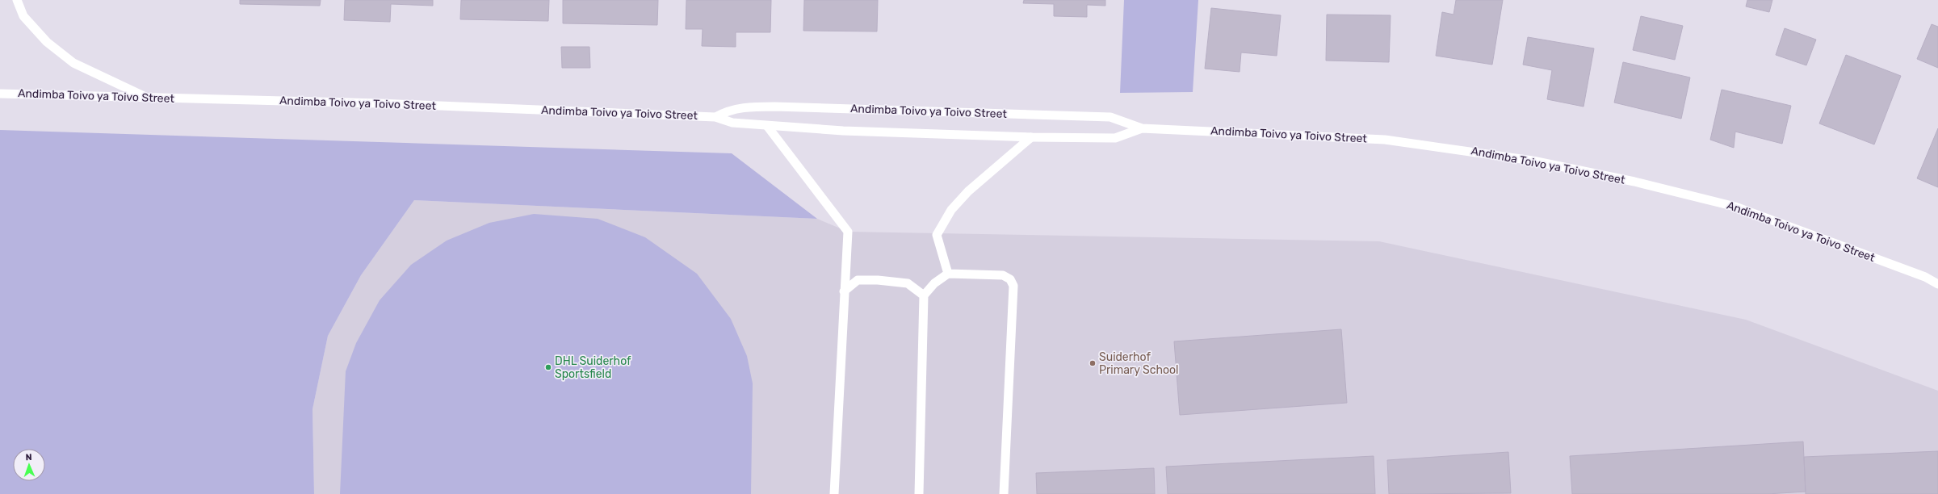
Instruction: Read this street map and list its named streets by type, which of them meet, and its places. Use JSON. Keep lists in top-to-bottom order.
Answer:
{
  "streets": {
    "street": ["Andimba Toivo ya Toivo Street"]
  },
  "places": ["Suiderhof Primary School", "DHL Suiderhof Sportsfield"],
  "north": "top"
}
